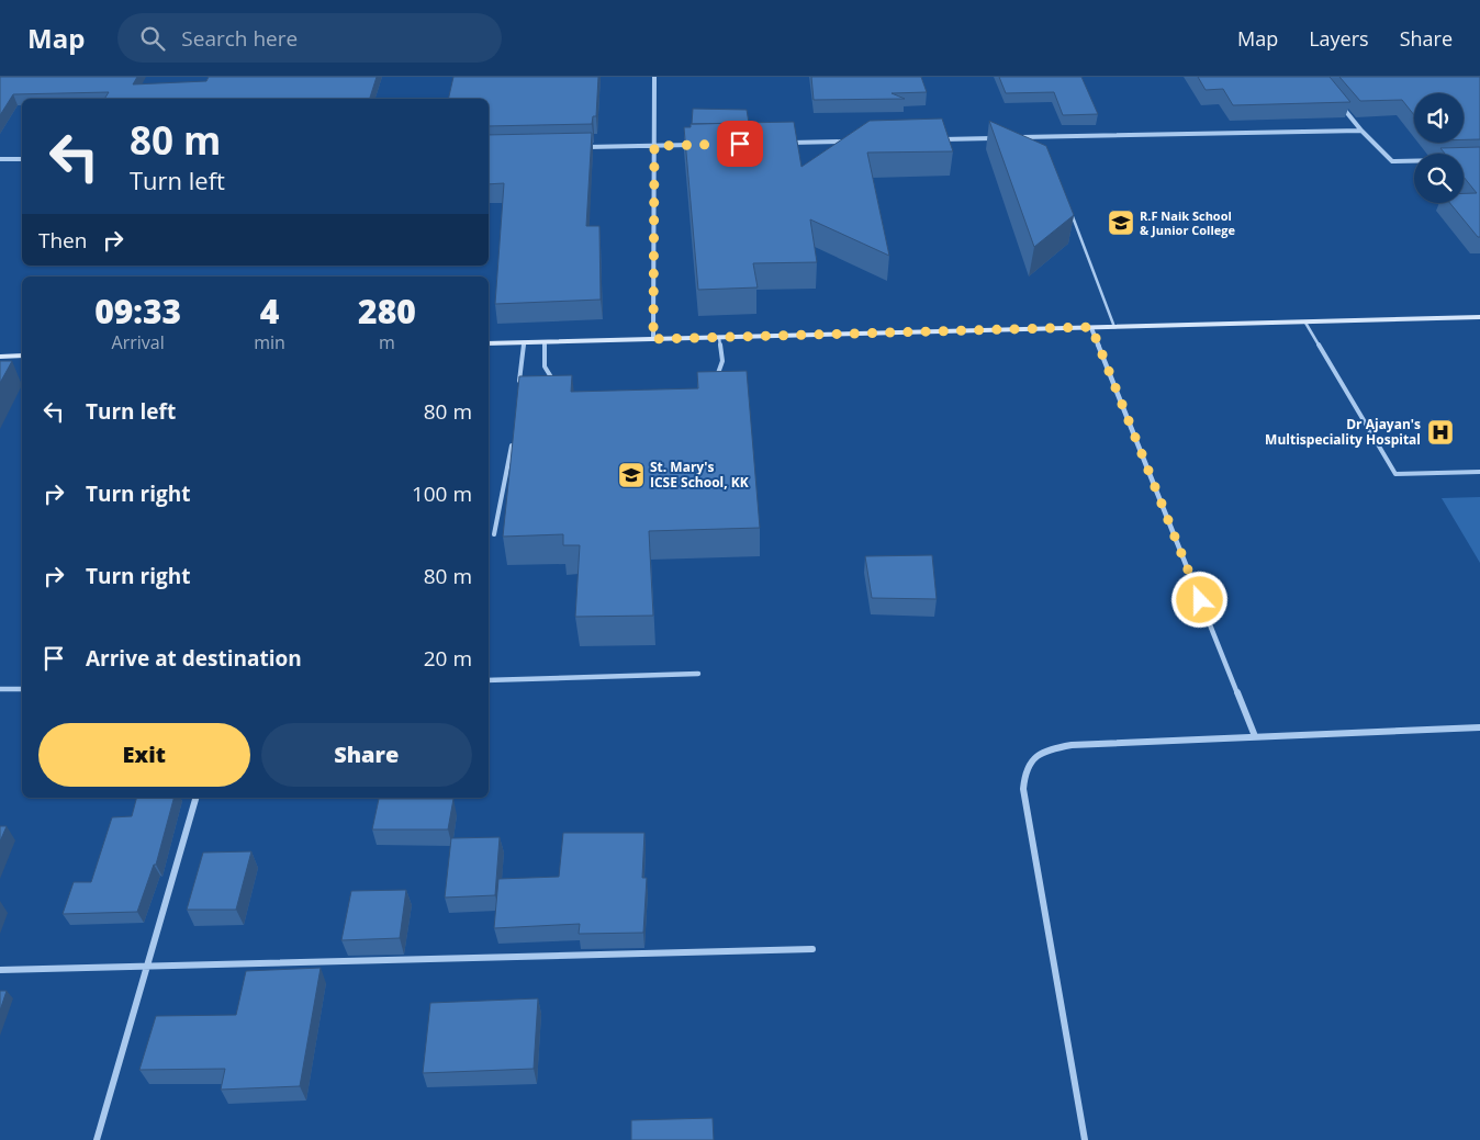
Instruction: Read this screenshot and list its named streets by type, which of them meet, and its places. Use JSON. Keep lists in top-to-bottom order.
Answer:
{
  "places": {
    "school or university": ["R.F Naik School & Junior College", "St. Mary's ICSE School, KK"],
    "hospital": ["Dr Ajayan's Multispeciality Hospital"]
  },
  "page": {
    "header": "Map",
    "search": "Search here",
    "nav": ["Map", "Layers", "Share"],
    "turn": ["80 m", "Turn left"],
    "then": "Then",
    "eta": [
      "09:33",
      "Arrival",
      "4",
      "min",
      "280",
      "m"
    ],
    "list": [
      {
        "name": "Turn left",
        "value": "80 m"
      },
      {
        "name": "Turn right",
        "value": "100 m"
      },
      {
        "name": "Turn right",
        "value": "80 m"
      },
      {
        "name": "Arrive at destination",
        "value": "20 m"
      }
    ],
    "buttons": ["Exit", "Share"]
  }
}
